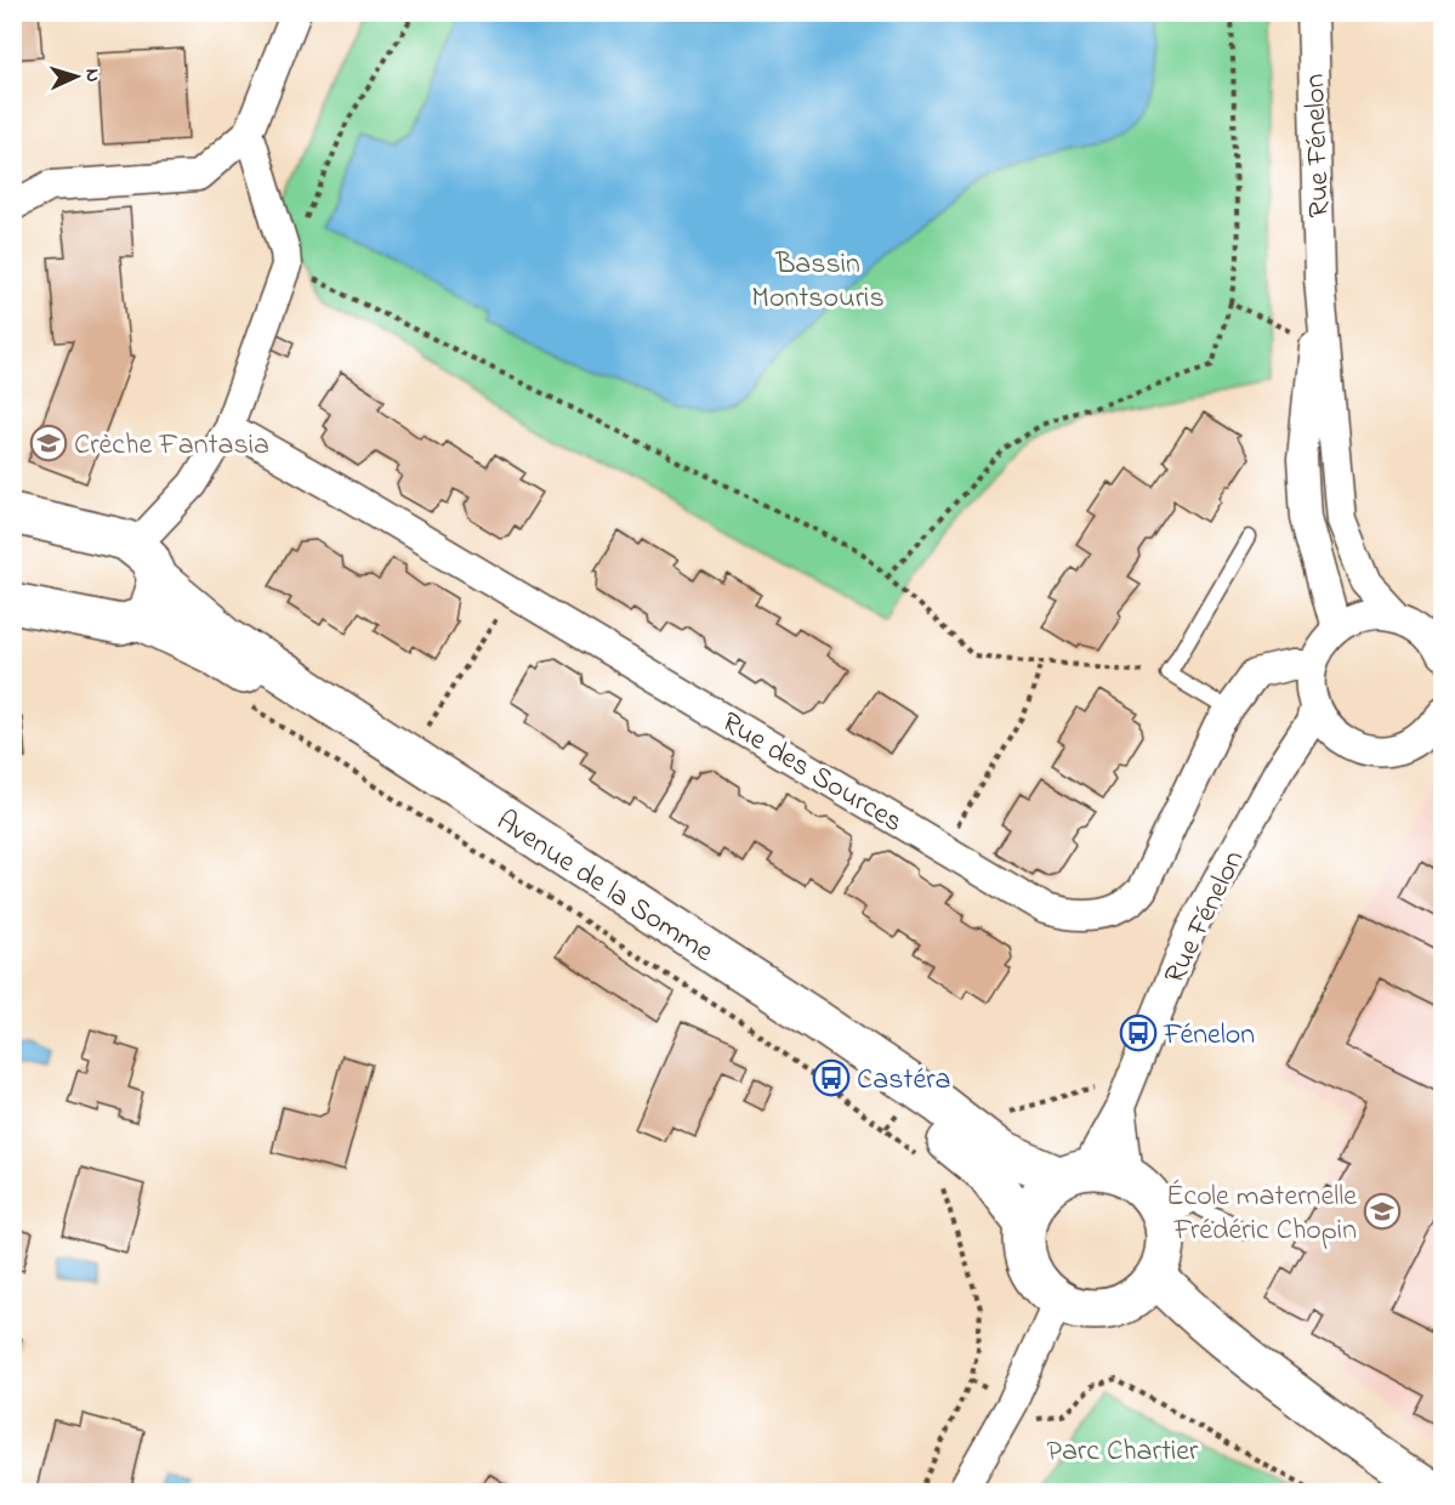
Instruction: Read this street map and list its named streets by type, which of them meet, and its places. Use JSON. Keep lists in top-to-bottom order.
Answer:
{
  "streets": {
    "street": ["Rue Fénelon", "Rue des Sources", "Avenue de la Somme"]
  },
  "crossings": [
    ["Rue Fénelon", "Avenue de la Somme"]
  ],
  "parks": ["Bassin Montsouris", "Parc Chartier"],
  "places": {
    "school or university": ["Crèche Fantasia", "École maternelle Frédéric Chopin"],
    "bus stop": ["Fénelon", "Castéra"]
  },
  "north": "right"
}
